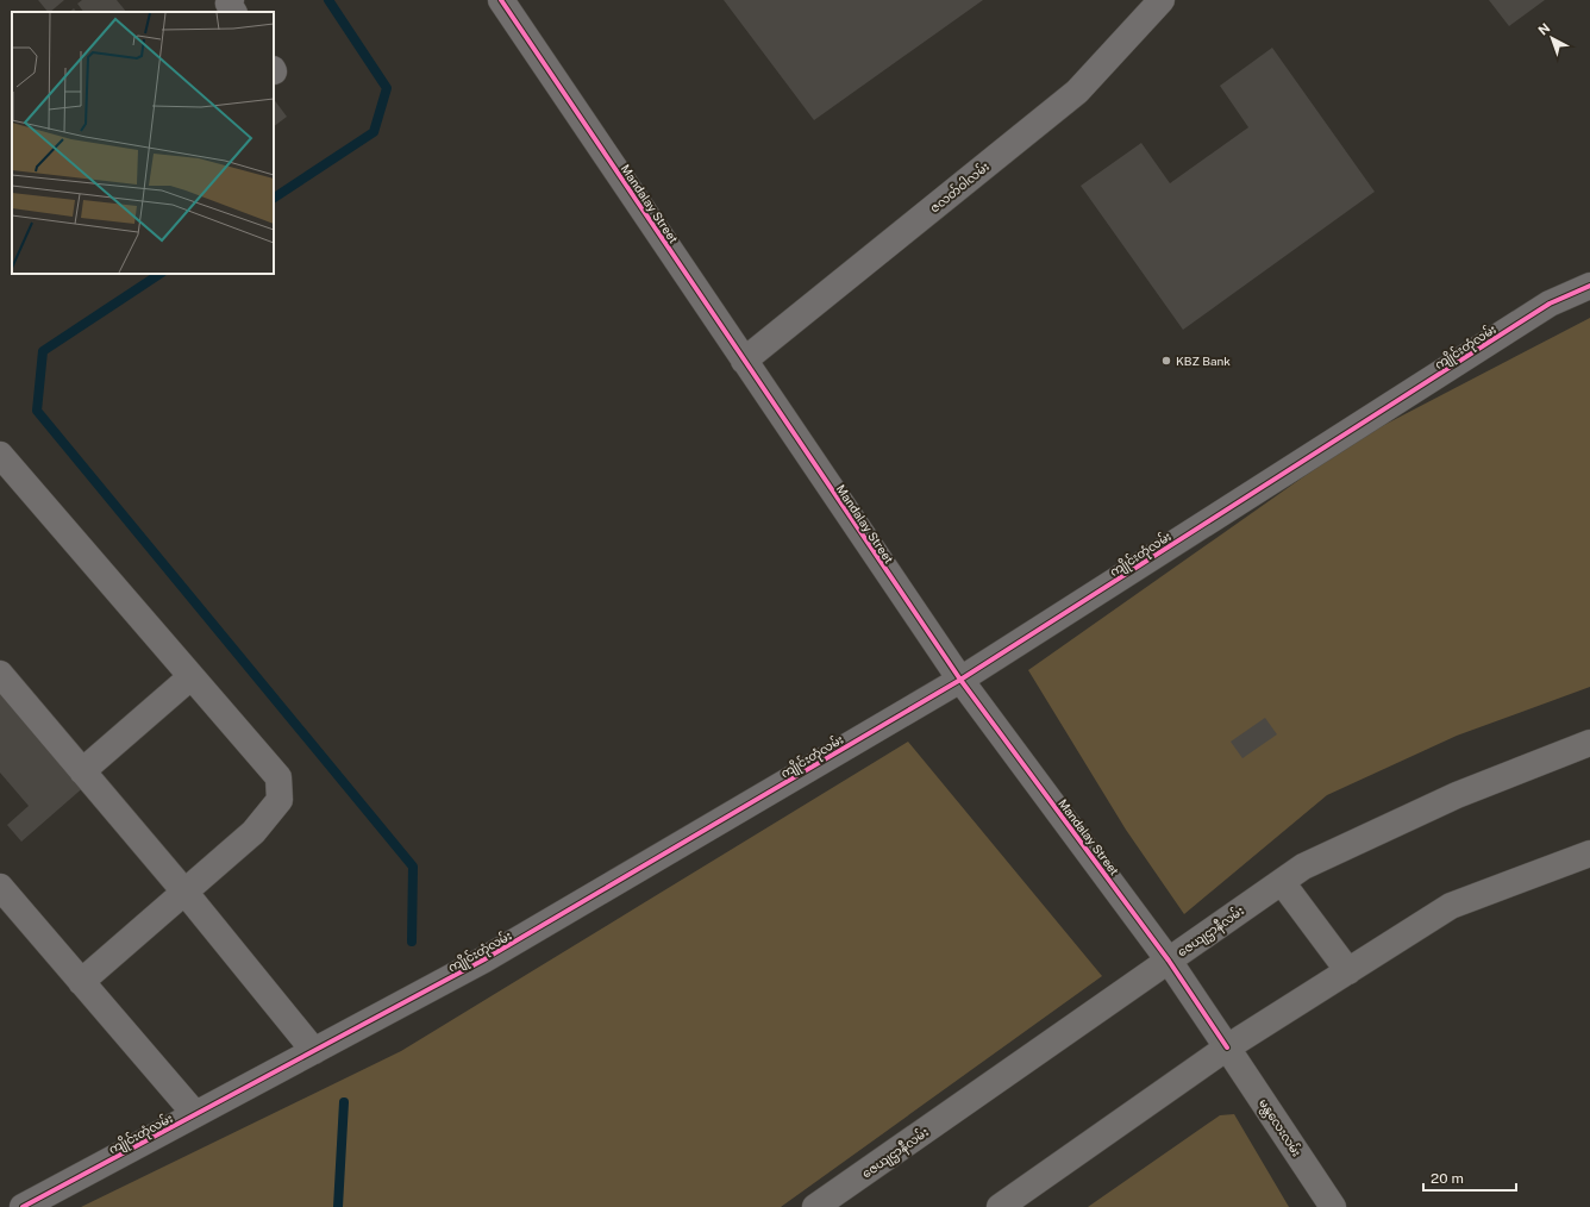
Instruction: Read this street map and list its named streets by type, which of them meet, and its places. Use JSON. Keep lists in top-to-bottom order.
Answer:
{
  "streets": {
    "main road": ["ဇေယျဌာနီလမ်း", "မန္တလေးလမ်း"],
    "street": ["ဇလတ်ဝါလမ်း", "Mandalay Street", "ကျိုင်းတုံလမ်း"]
  },
  "crossings": [
    ["ဇလတ်ဝါလမ်း", "Mandalay Street"],
    ["Mandalay Street", "ကျိုင်းတုံလမ်း"],
    ["Mandalay Street", "ဇေယျဌာနီလမ်း"],
    ["Mandalay Street", "မန္တလေးလမ်း"]
  ],
  "places": ["KBZ Bank"],
  "scale_bar": "20 m",
  "north": "top left"
}
